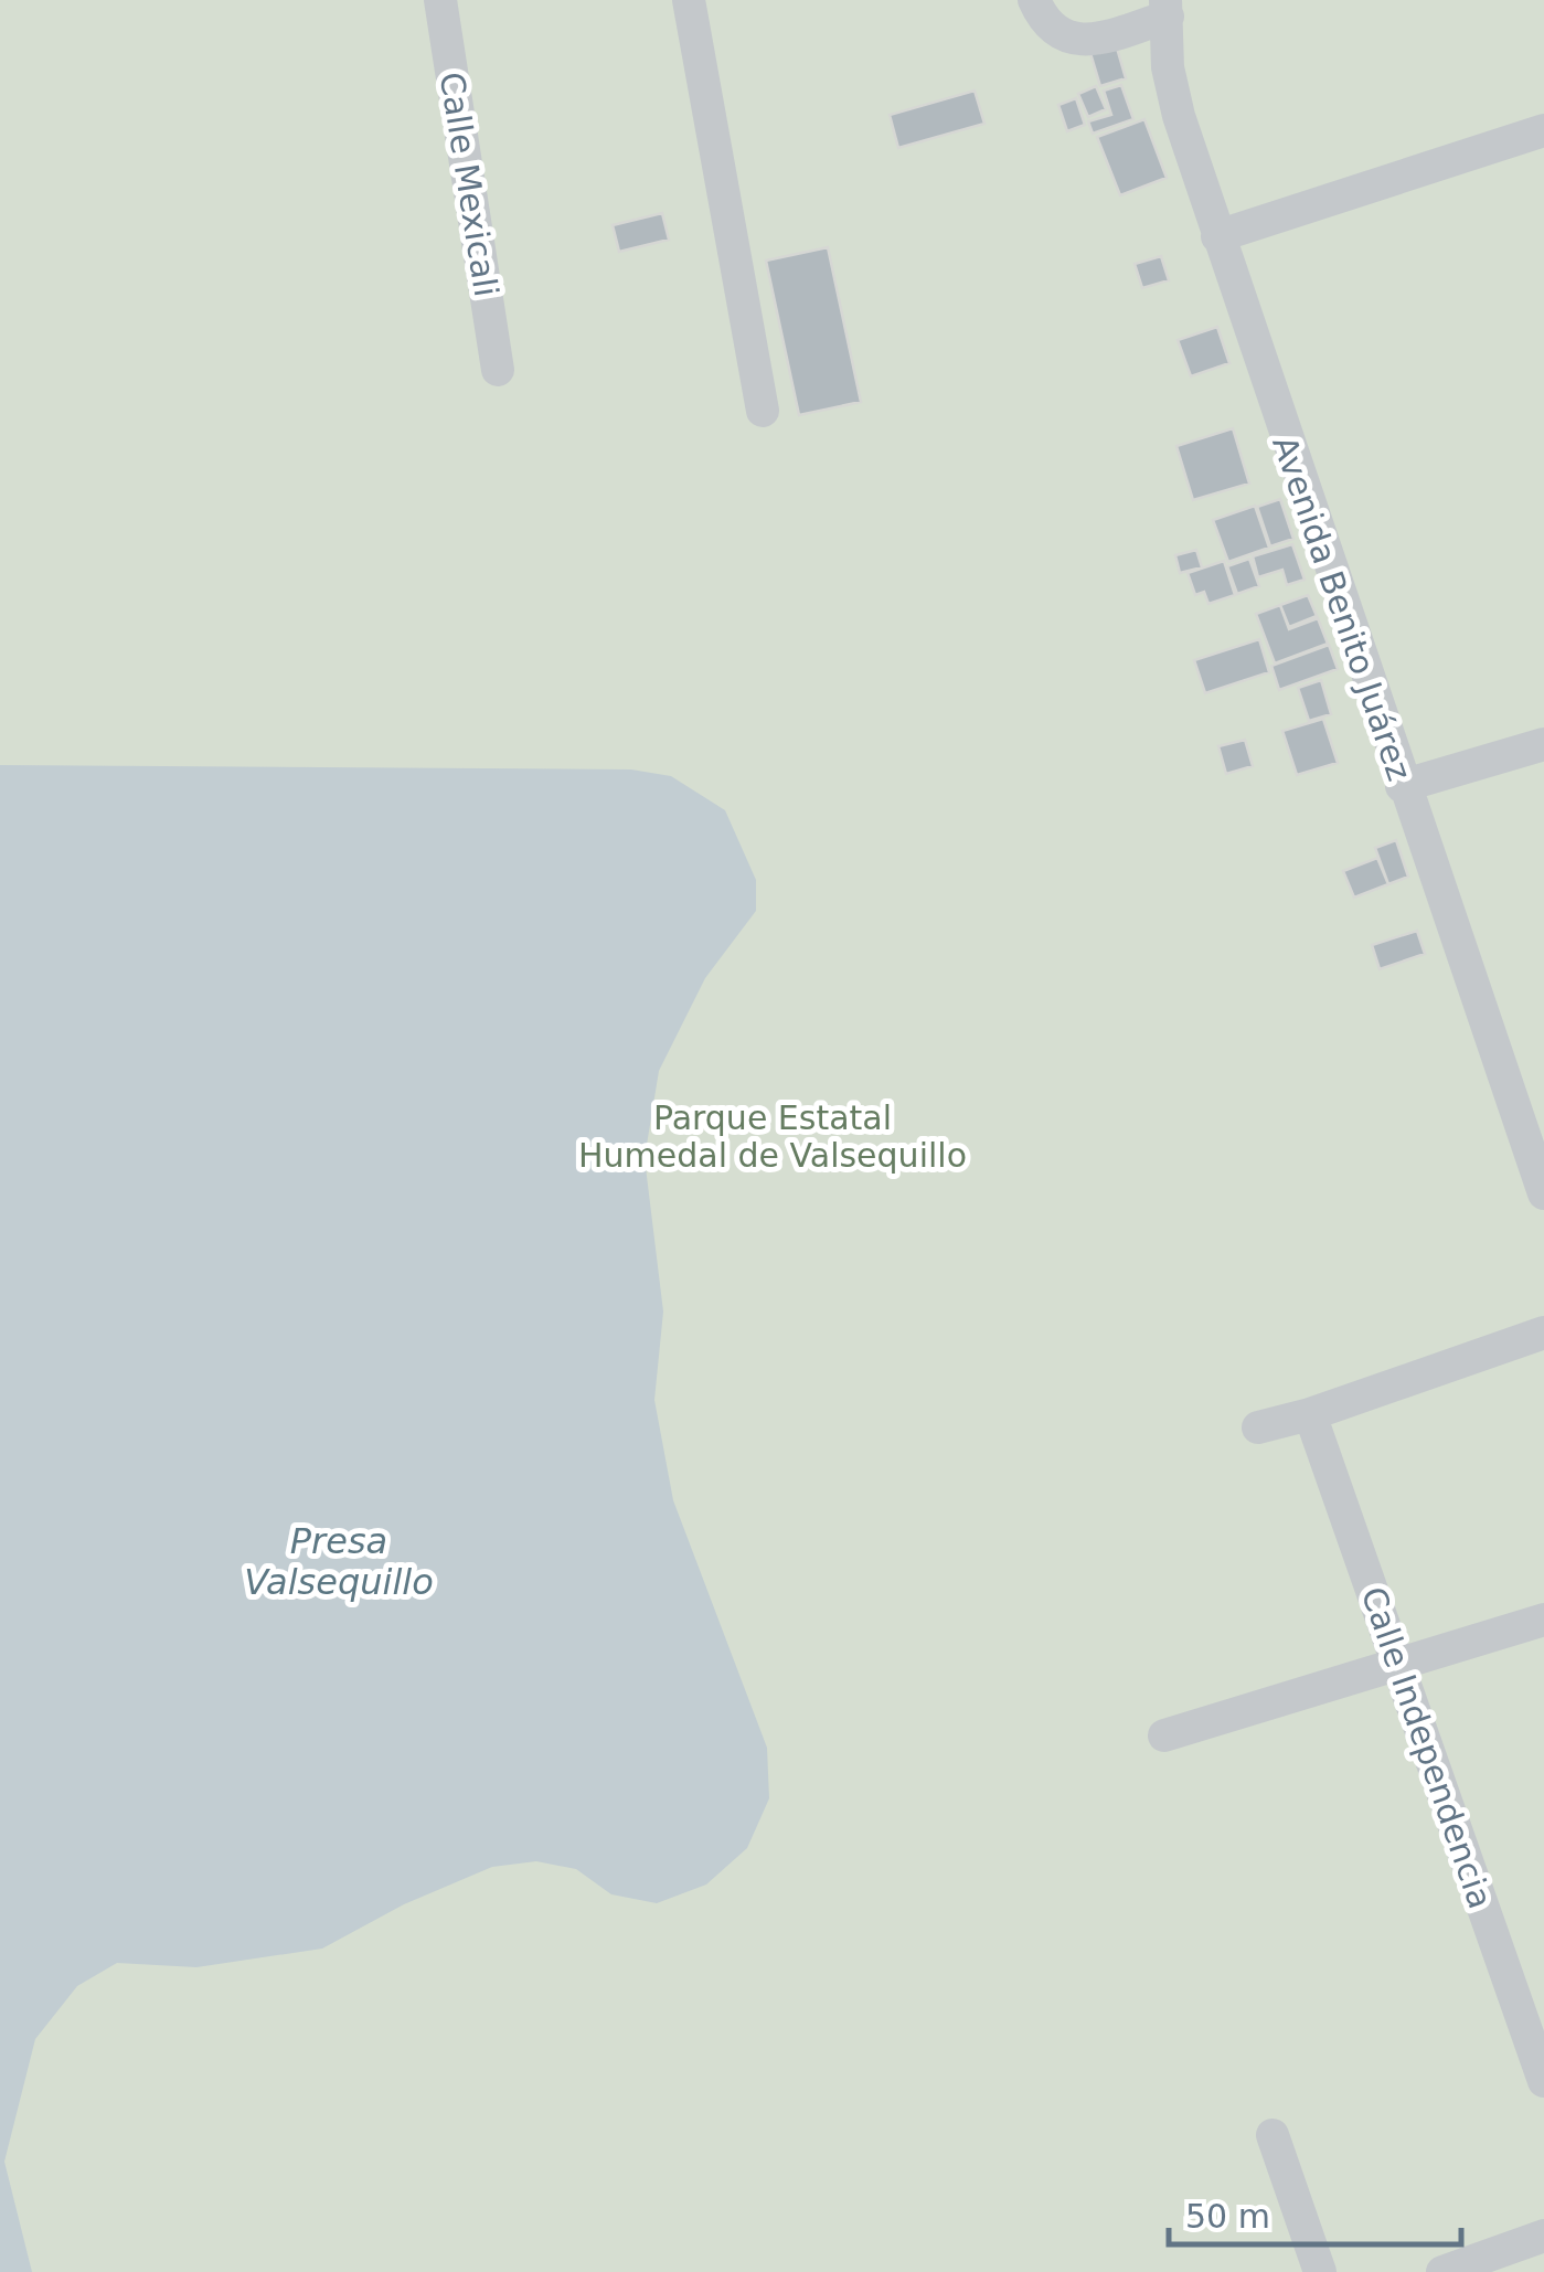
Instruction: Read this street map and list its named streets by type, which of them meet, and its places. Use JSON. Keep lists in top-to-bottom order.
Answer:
{
  "streets": {
    "street": ["Calle Mexicali", "Avenida Benito Juárez", "Calle Independencia"]
  },
  "water": ["Presa Valsequillo"],
  "parks": ["Parque Estatal Humedal de Valsequillo"],
  "scale_bar": "50 m"
}
